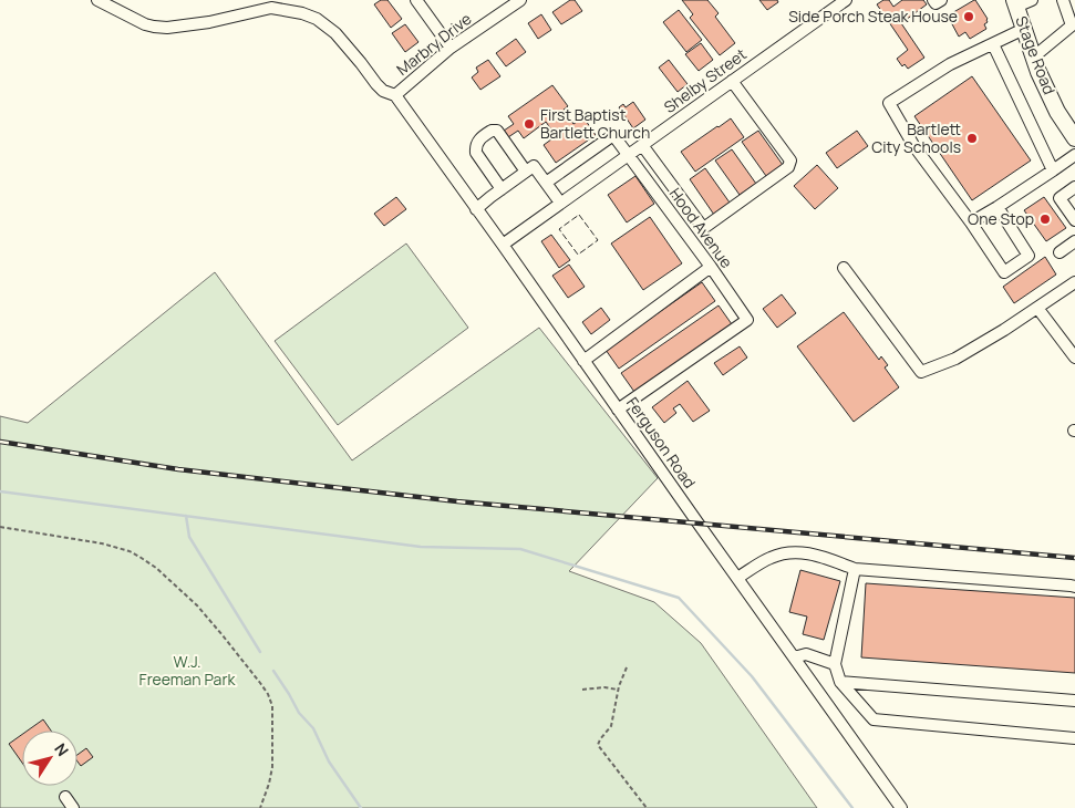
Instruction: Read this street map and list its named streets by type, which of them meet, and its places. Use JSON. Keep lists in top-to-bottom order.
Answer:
{
  "streets": {
    "main road": ["Stage Road"],
    "street": [
      "Marbry Drive",
      "Shelby Street",
      "Hood Avenue",
      "Ferguson Road"
    ]
  },
  "crossings": [
    ["Marbry Drive", "Ferguson Road"],
    ["Shelby Street", "Hood Avenue"],
    ["Shelby Street", "Ferguson Road"],
    ["Hood Avenue", "Ferguson Road"]
  ],
  "parks": ["W.J. Freeman Park"],
  "places": [
    "Side Porch Steak House",
    "First Baptist Bartlett Church",
    "Bartlett City Schools",
    "One Stop"
  ],
  "north": "top right"
}
